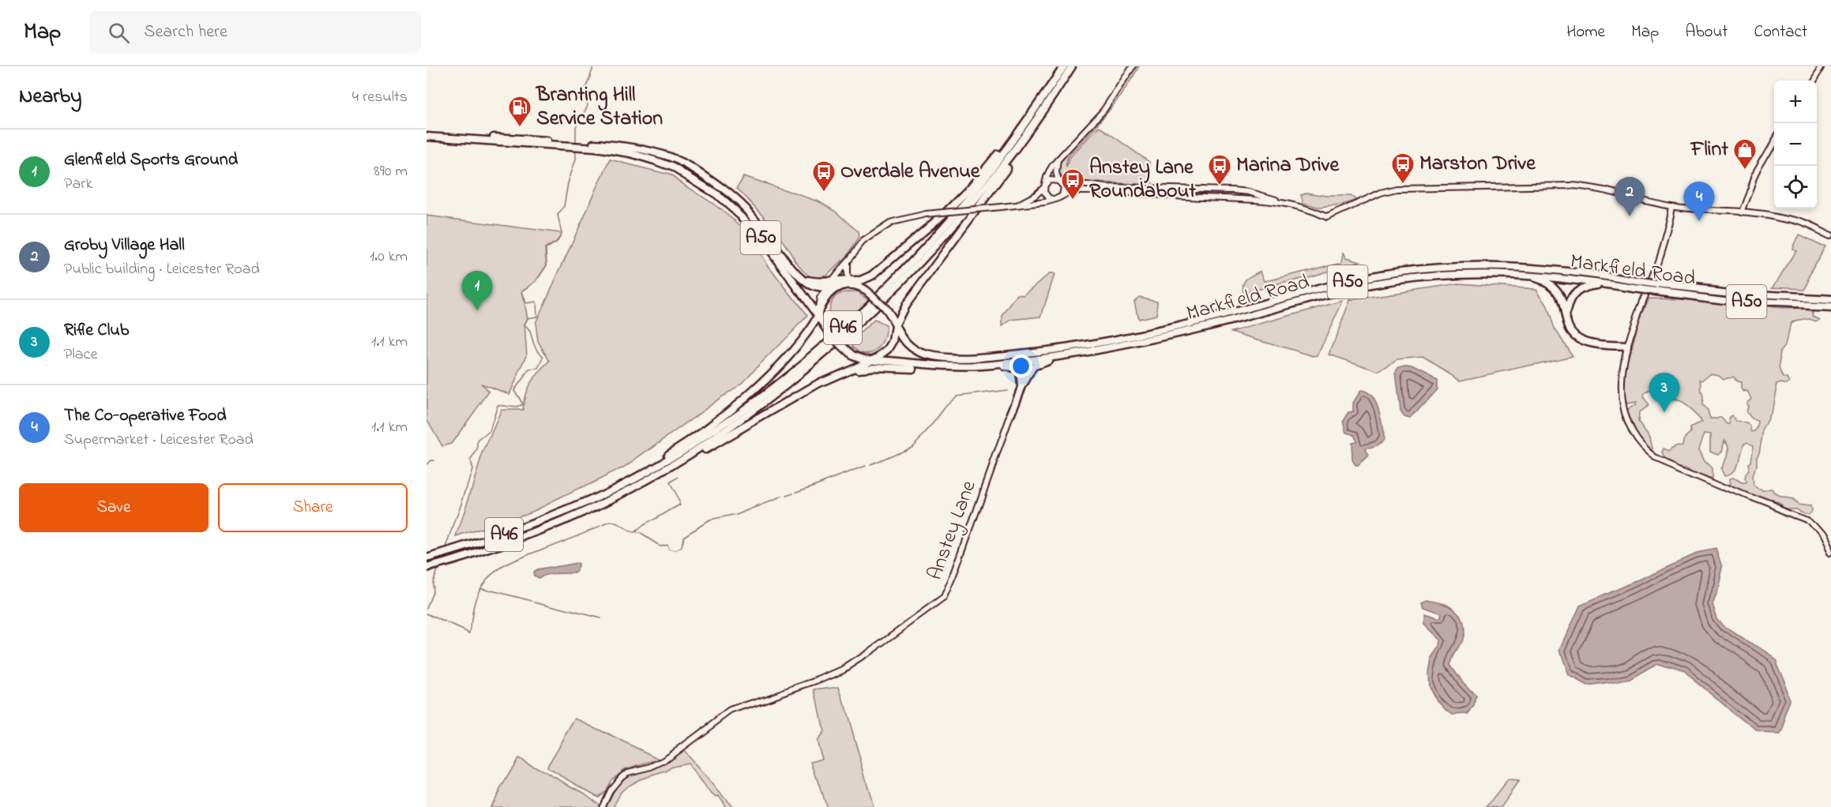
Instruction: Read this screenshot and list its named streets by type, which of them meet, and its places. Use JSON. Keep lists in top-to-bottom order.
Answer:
{
  "streets": {
    "highway": ["A50", "Markfield Road", "A46"],
    "street": ["Anstey Lane"]
  },
  "crossings": [
    ["A50", "Markfield Road"]
  ],
  "places": {
    "fuel station": ["Branting Hill Service Station"],
    "shop": ["Flint"],
    "bus stop": [
      "Marston Drive",
      "Marina Drive",
      "Overdale Avenue",
      "Anstey Lane Roundabout"
    ]
  },
  "page": {
    "header": "Map",
    "search": "Search here",
    "nav": [
      "Home",
      "Map",
      "About",
      "Contact"
    ],
    "heading": ["Nearby", "4 results"],
    "map_buttons": ["+", "−"],
    "list": [
      {
        "mark": "1",
        "name": "Glenfield Sports Ground",
        "note": "Park",
        "value": "890 m"
      },
      {
        "mark": "2",
        "name": "Groby Village Hall",
        "note": "Public building · Leicester Road",
        "value": "1.0 km"
      },
      {
        "mark": "3",
        "name": "Rifle Club",
        "note": "Place",
        "value": "1.1 km"
      },
      {
        "mark": "4",
        "name": "The Co-operative Food",
        "note": "Supermarket · Leicester Road",
        "value": "1.1 km"
      }
    ],
    "pins": [
      "2",
      "4",
      "1",
      "3"
    ],
    "buttons": ["Save", "Share"]
  }
}
